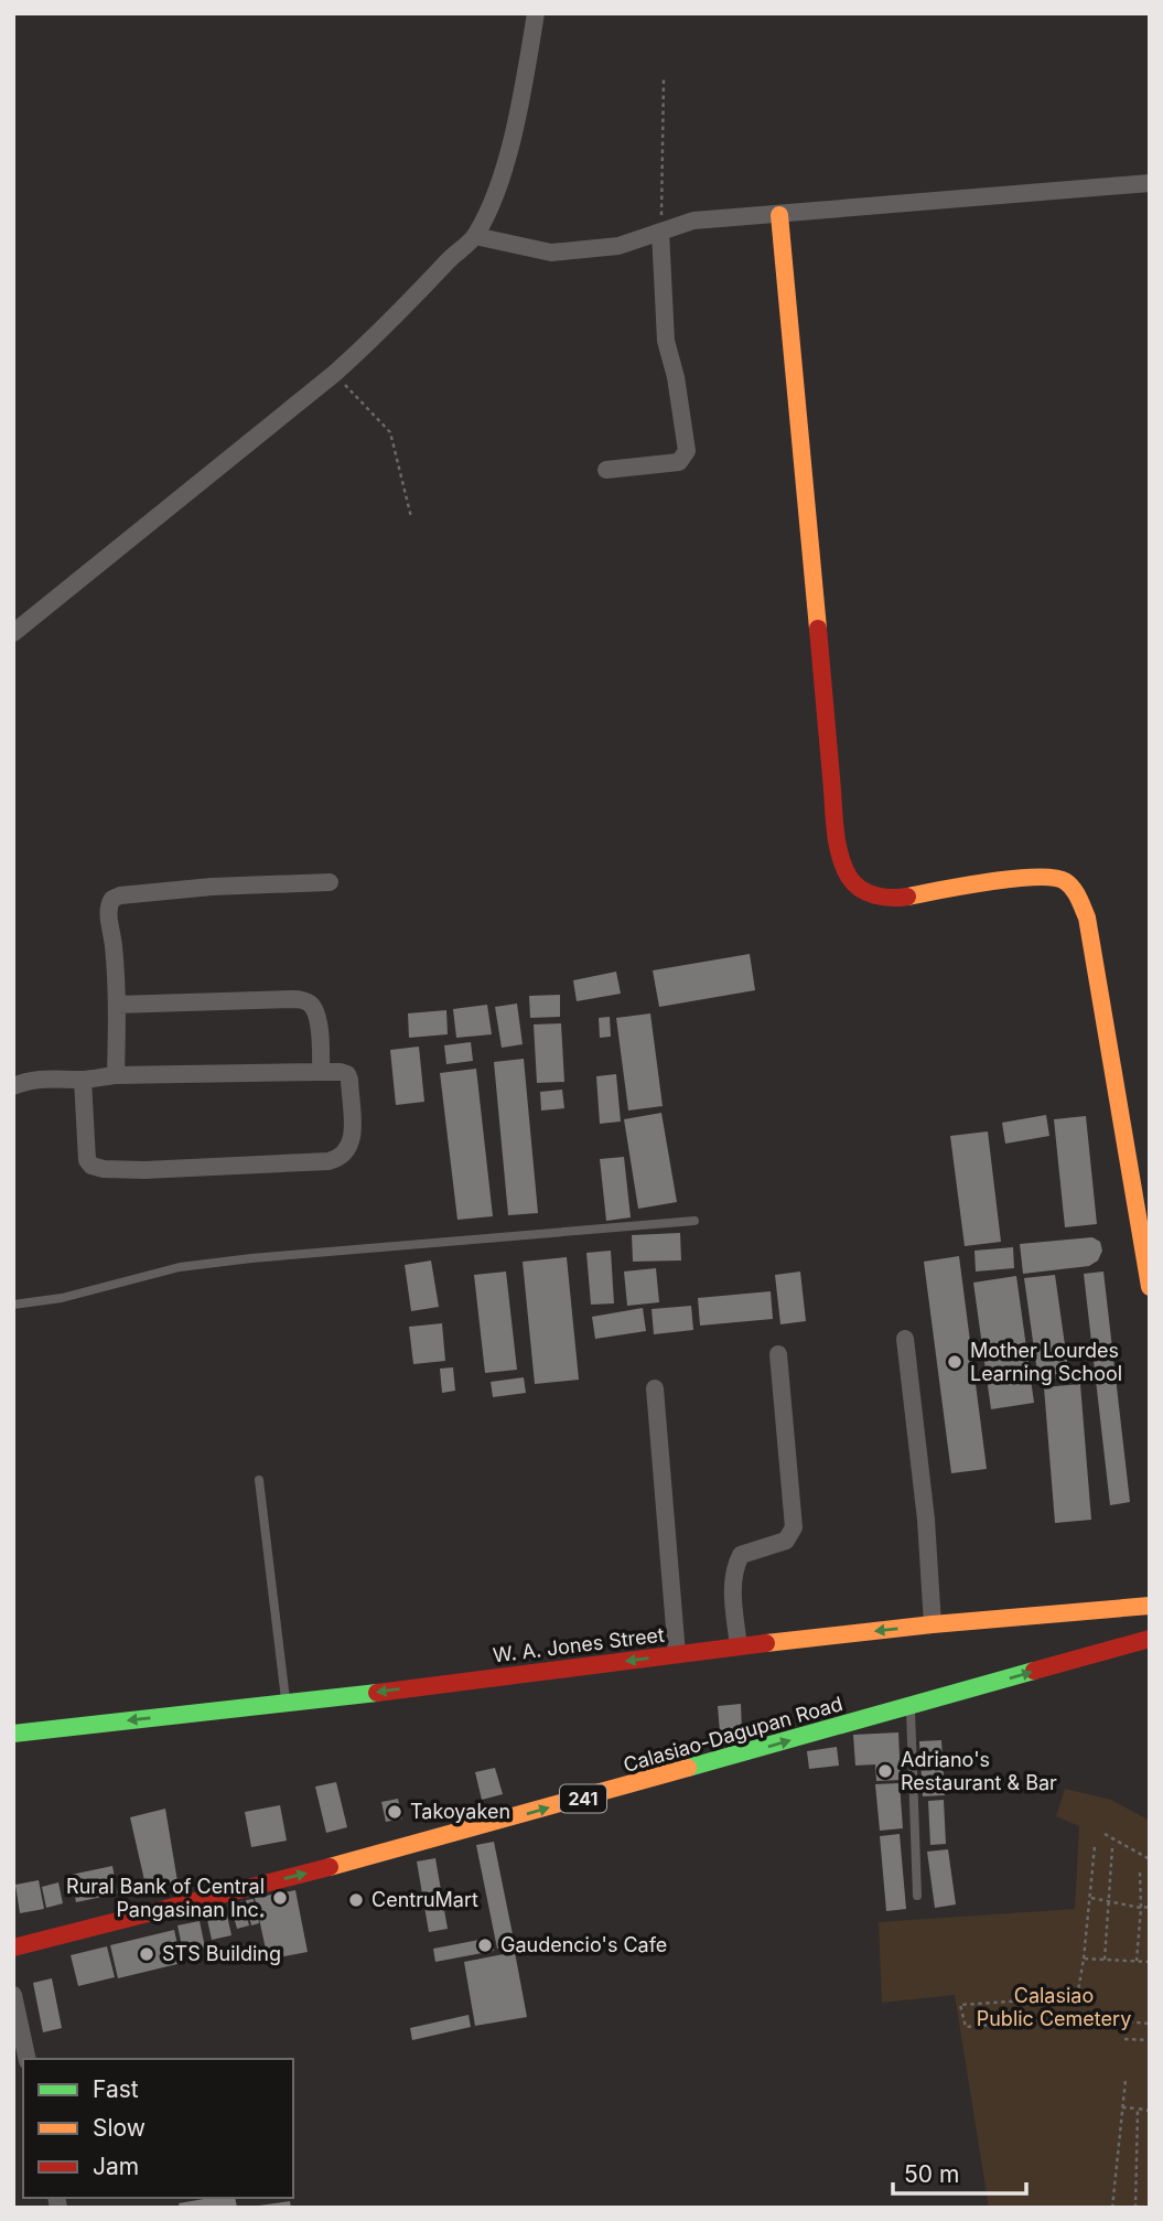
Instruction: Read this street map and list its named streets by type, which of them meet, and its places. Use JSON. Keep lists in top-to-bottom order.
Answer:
{
  "streets": {
    "main road": ["W. A. Jones Street", "Calasiao-Dagupan Road", "241"]
  },
  "one_way": ["W. A. Jones Street", "Calasiao-Dagupan Road"],
  "parks": ["Calasiao Public Cemetery"],
  "places": [
    "Mother Lourdes Learning School",
    "Adriano's Restaurant & Bar",
    "Takoyaken",
    "Rural Bank of Central Pangasinan Inc.",
    "CentruMart",
    "Gaudencio's Cafe",
    "STS Building"
  ],
  "legend": ["Fast", "Slow", "Jam"],
  "scale_bar": "50 m"
}
